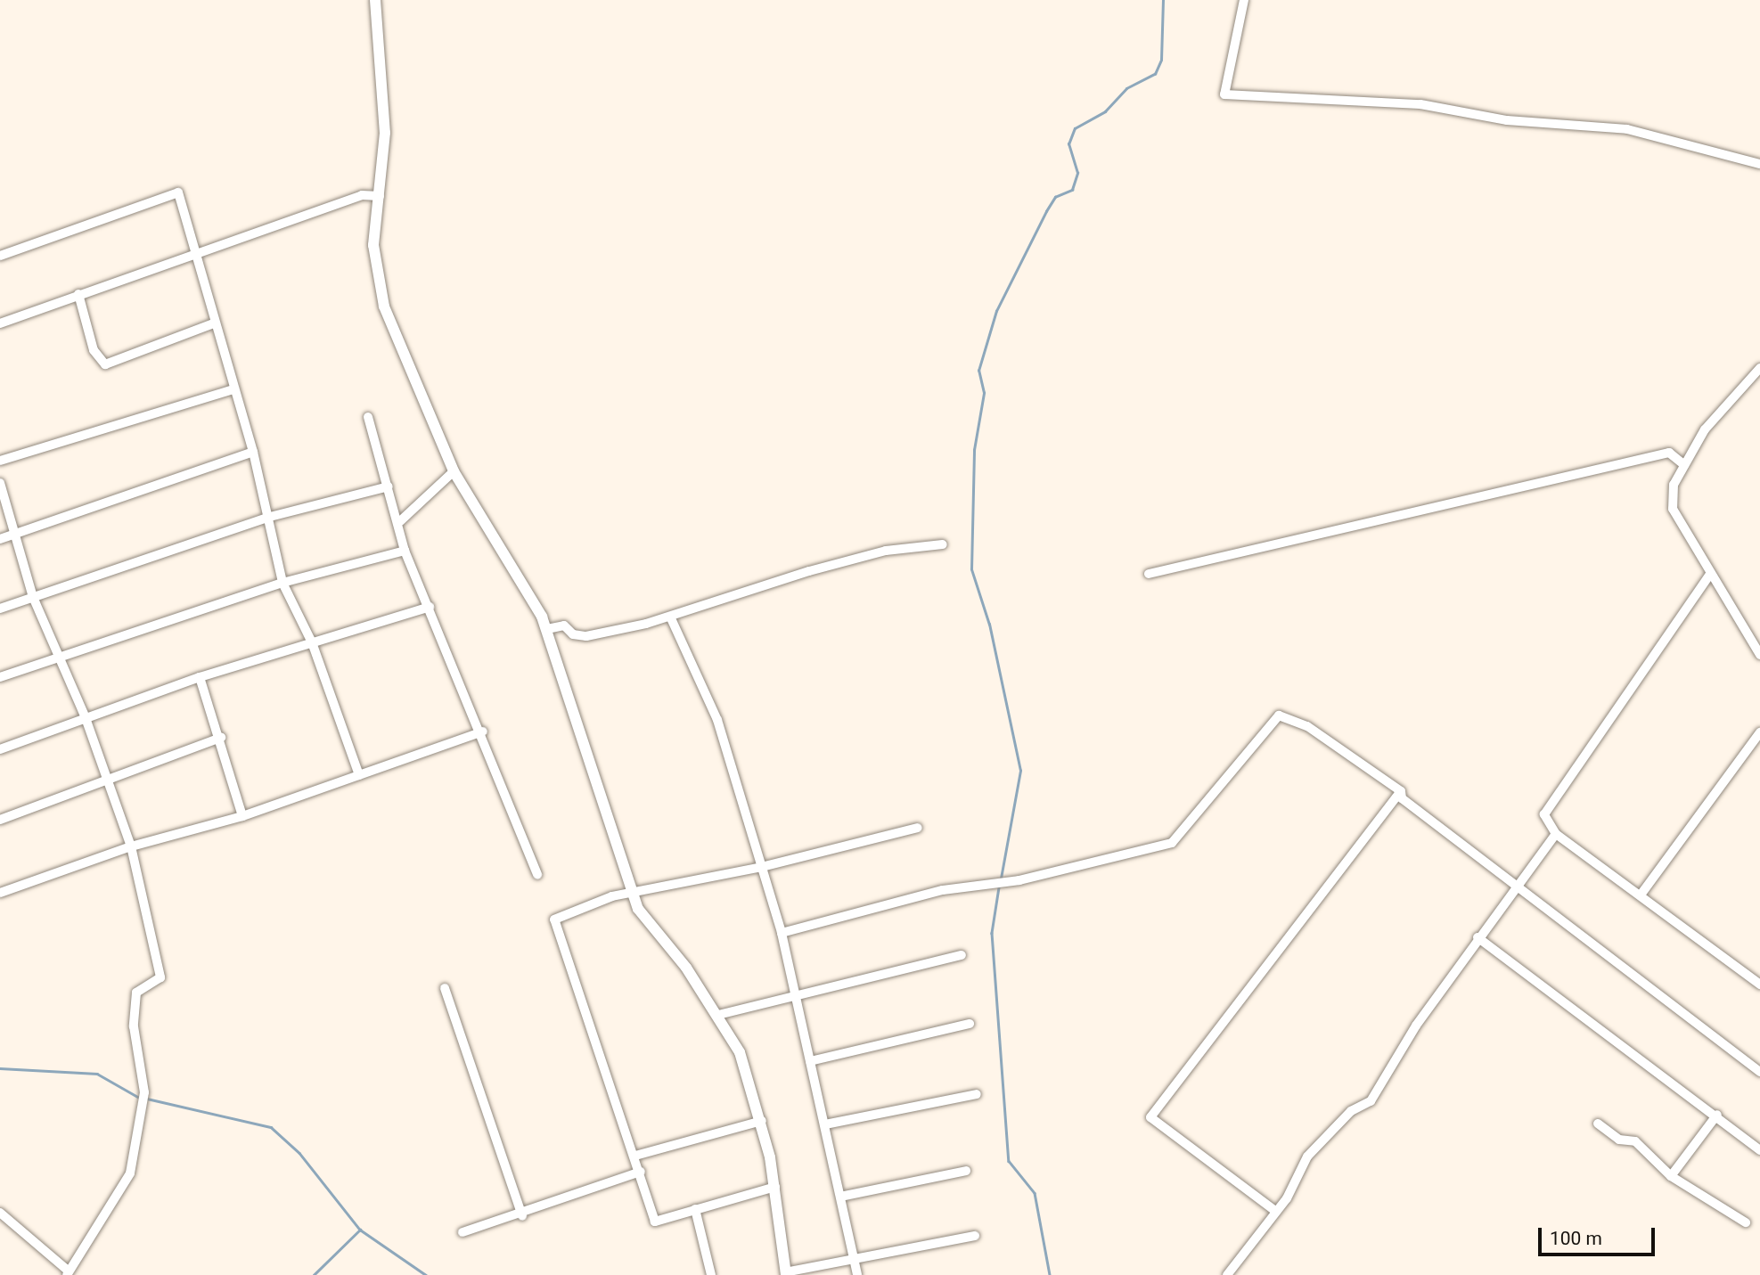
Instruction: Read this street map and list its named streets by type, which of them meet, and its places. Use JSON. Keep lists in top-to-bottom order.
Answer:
{
  "scale_bar": "100 m"
}
